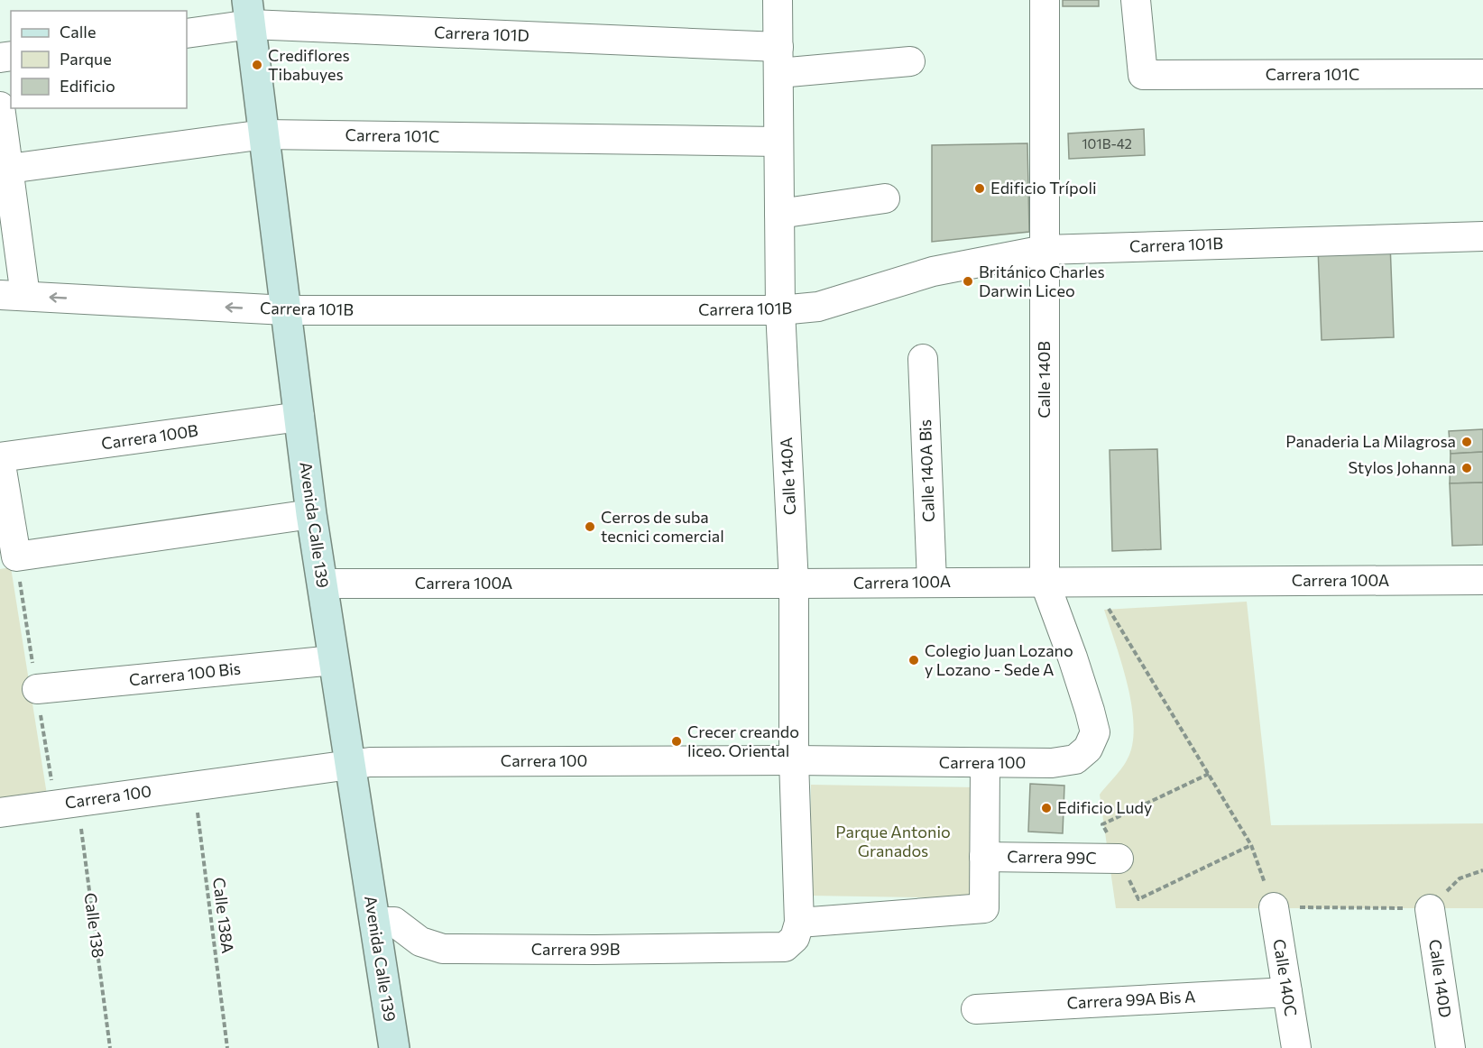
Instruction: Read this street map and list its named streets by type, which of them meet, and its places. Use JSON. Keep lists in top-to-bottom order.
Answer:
{
  "streets": {
    "main road": ["Avenida Calle 139"],
    "street": [
      "Carrera 101D",
      "Carrera 101C",
      "Carrera 101B",
      "Calle 140B",
      "Carrera 100B",
      "Calle 140A Bis",
      "Calle 140A",
      "Carrera 100A",
      "Carrera 100 Bis",
      "Carrera 100",
      "Carrera 99C",
      "Carrera 99B",
      "Calle 140C",
      "Calle 140D",
      "Carrera 99A Bis A"
    ],
    "path": ["Calle 138A", "Calle 138"]
  },
  "crossings": [
    ["Carrera 101D", "Calle 140A"],
    ["Carrera 101D", "Avenida Calle 139"],
    ["Carrera 101C", "Calle 140A"],
    ["Carrera 101C", "Avenida Calle 139"],
    ["Carrera 101B", "Calle 140B"],
    ["Carrera 101B", "Calle 140A"],
    ["Carrera 101B", "Avenida Calle 139"],
    ["Calle 140B", "Carrera 100A"],
    ["Calle 140B", "Carrera 100"],
    ["Carrera 100B", "Avenida Calle 139"],
    ["Calle 140A Bis", "Carrera 100A"],
    ["Calle 140A", "Carrera 100A"],
    ["Calle 140A", "Carrera 100"],
    ["Calle 140A", "Carrera 99B"],
    ["Avenida Calle 139", "Carrera 100A"],
    ["Avenida Calle 139", "Carrera 100 Bis"],
    ["Avenida Calle 139", "Carrera 100"],
    ["Avenida Calle 139", "Carrera 99B"],
    ["Carrera 100", "Calle 138A"],
    ["Carrera 100", "Calle 138"],
    ["Calle 140C", "Carrera 99A Bis A"]
  ],
  "parks": ["Parque Antonio Granados"],
  "places": [
    "Crediflores Tibabuyes",
    "Edificio Trípoli",
    "Británico Charles Darwin Liceo",
    "Panaderia La Milagrosa",
    "Stylos Johanna",
    "Cerros de suba tecnici comercial",
    "Colegio Juan Lozano y Lozano - Sede A",
    "Crecer creando liceo. Oriental",
    "Edificio Ludy"
  ],
  "house_numbers": ["101B-42"],
  "legend": ["Calle", "Parque", "Edificio"]
}
